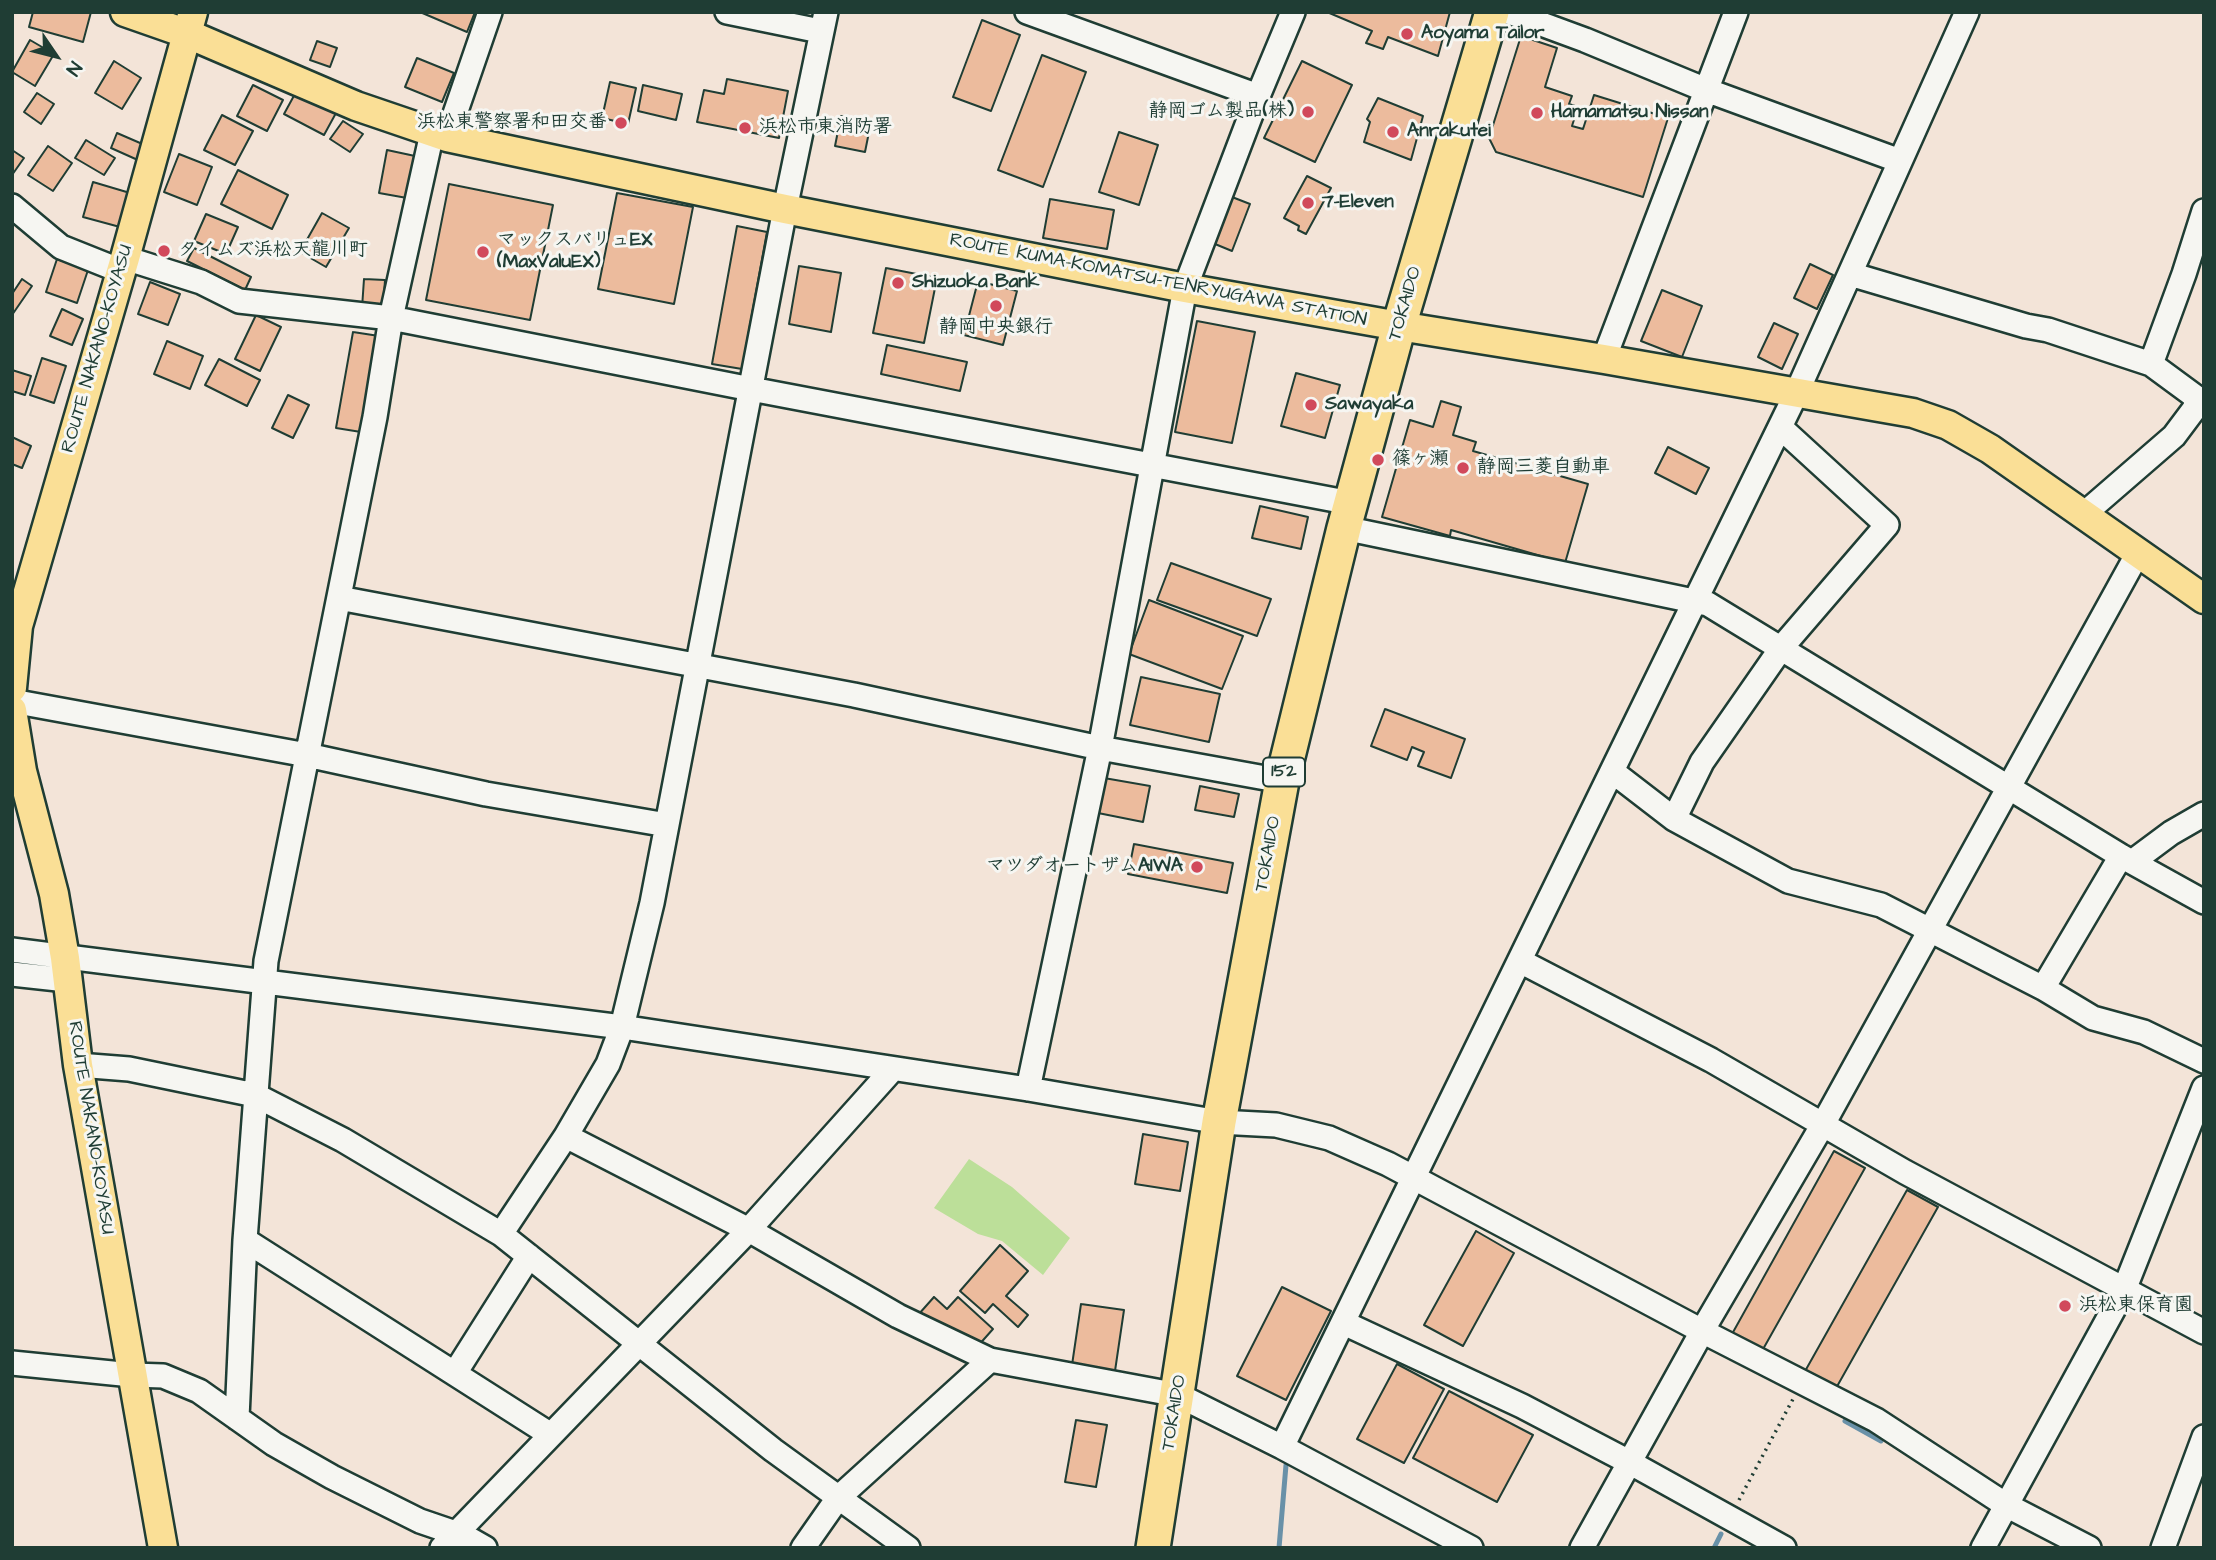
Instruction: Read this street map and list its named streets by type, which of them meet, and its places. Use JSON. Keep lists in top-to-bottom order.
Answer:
{
  "streets": {
    "highway": ["TOKAIDO", "152"],
    "main road": ["ROUTE KUMA-KOMATSU-TENRYUGAWA STATION", "ROUTE NAKANO-KOYASU"]
  },
  "crossings": [
    ["ROUTE KUMA-KOMATSU-TENRYUGAWA STATION", "TOKAIDO"],
    ["ROUTE KUMA-KOMATSU-TENRYUGAWA STATION", "ROUTE NAKANO-KOYASU"]
  ],
  "places": [
    "Aoyama Tailor",
    "静岡ゴム製品(株)",
    "Hamamatsu Nissan",
    "浜松東警察署和田交番",
    "浜松市東消防署",
    "Anrakutei",
    "7-Eleven",
    "タイムズ浜松天龍川町",
    "マックスバリュEX (MaxValuEX)",
    "Shizuoka Bank",
    "静岡中央銀行",
    "Sawayaka",
    "篠ヶ瀬",
    "静岡三菱自動車",
    "マツダオートザムAIWA",
    "浜松東保育園"
  ],
  "north": "bottom right"
}
